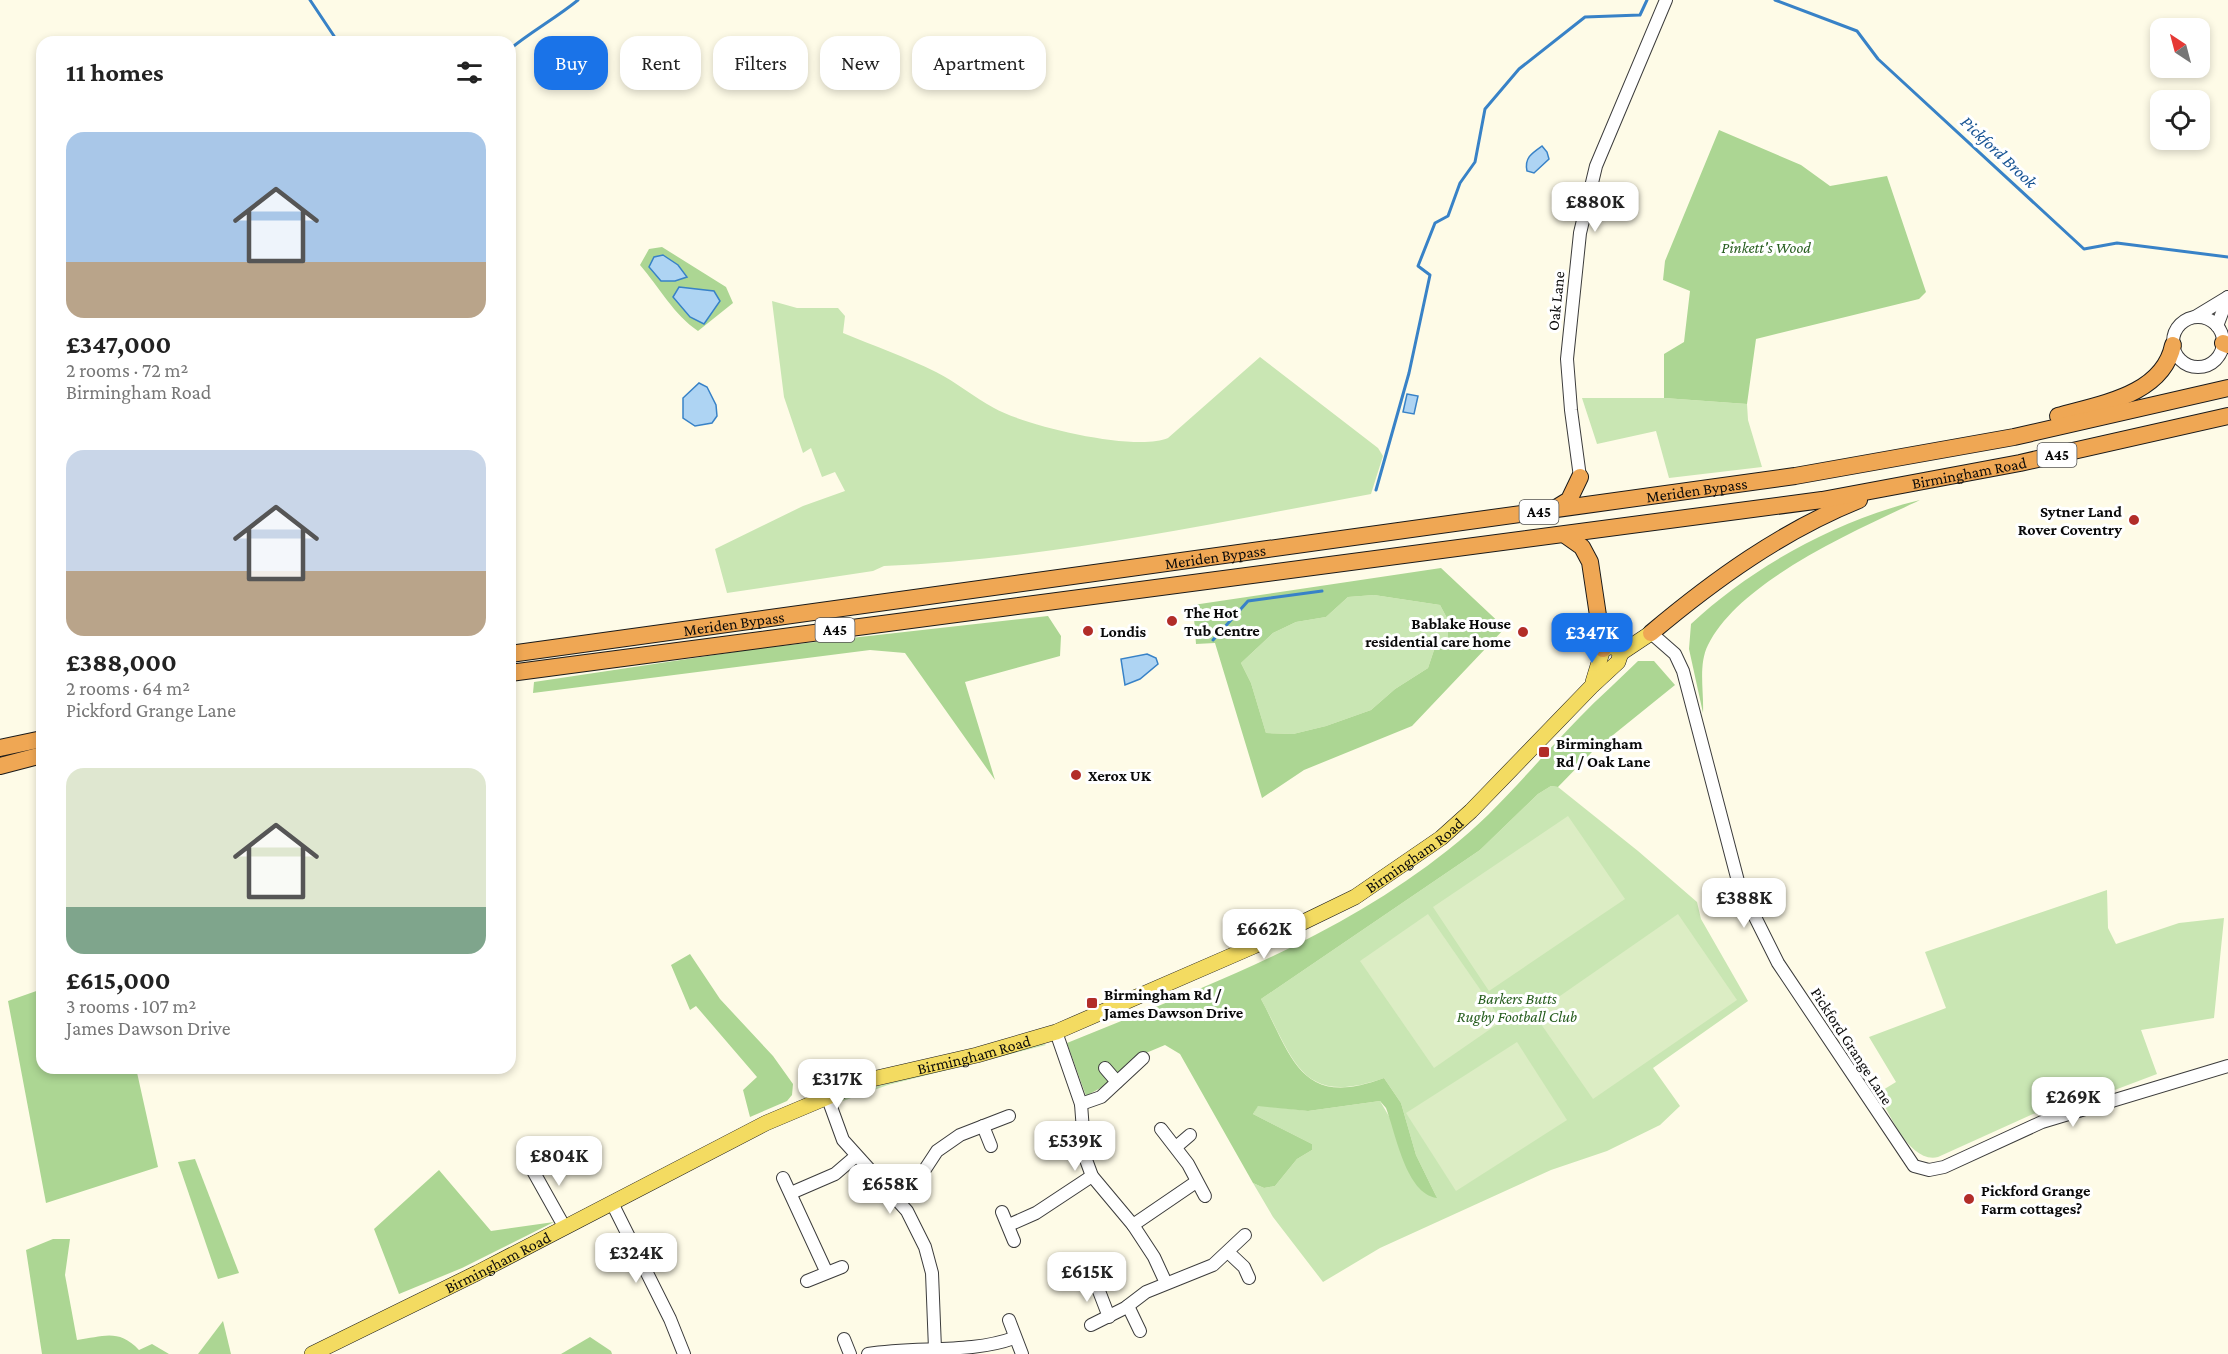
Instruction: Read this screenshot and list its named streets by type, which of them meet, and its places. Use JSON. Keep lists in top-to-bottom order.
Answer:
{
  "streets": {
    "highway": ["A45", "Birmingham Road", "Meriden Bypass"],
    "street": ["Oak Lane", "Pickford Grange Lane"]
  },
  "crossings": [
    ["A45", "Birmingham Road"],
    ["A45", "Meriden Bypass"],
    ["A45", "Pickford Grange Lane"],
    ["Birmingham Road", "Meriden Bypass"],
    ["Birmingham Road", "Pickford Grange Lane"]
  ],
  "water": ["Pickford Brook"],
  "parks": ["Pinkett's Wood", "Barkers Butts Rugby Football Club"],
  "places": {
    "other": [
      "Sytner Land Rover Coventry",
      "The Hot Tub Centre",
      "Londis",
      "Bablake House residential care home",
      "Xerox UK",
      "Pickford Grange Farm cottages?"
    ],
    "transit": ["Birmingham Rd / Oak Lane", "Birmingham Rd / James Dawson Drive"]
  },
  "north": "top left",
  "page": {
    "chip": [
      "Buy",
      "Rent",
      "Filters",
      "New",
      "Apartment"
    ],
    "heading": "11 homes",
    "list": [
      {
        "name": "£347,000",
        "note": "2 rooms · 72 m² · Birmingham Road"
      },
      {
        "name": "£388,000",
        "note": "2 rooms · 64 m² · Pickford Grange Lane"
      },
      {
        "name": "£615,000",
        "note": "3 rooms · 107 m² · James Dawson Drive"
      }
    ],
    "price": [
      "£880K",
      "£347K",
      "£388K",
      "£662K",
      "£317K",
      "£269K",
      "£539K",
      "£804K",
      "£658K",
      "£324K",
      "£615K"
    ]
  }
}
